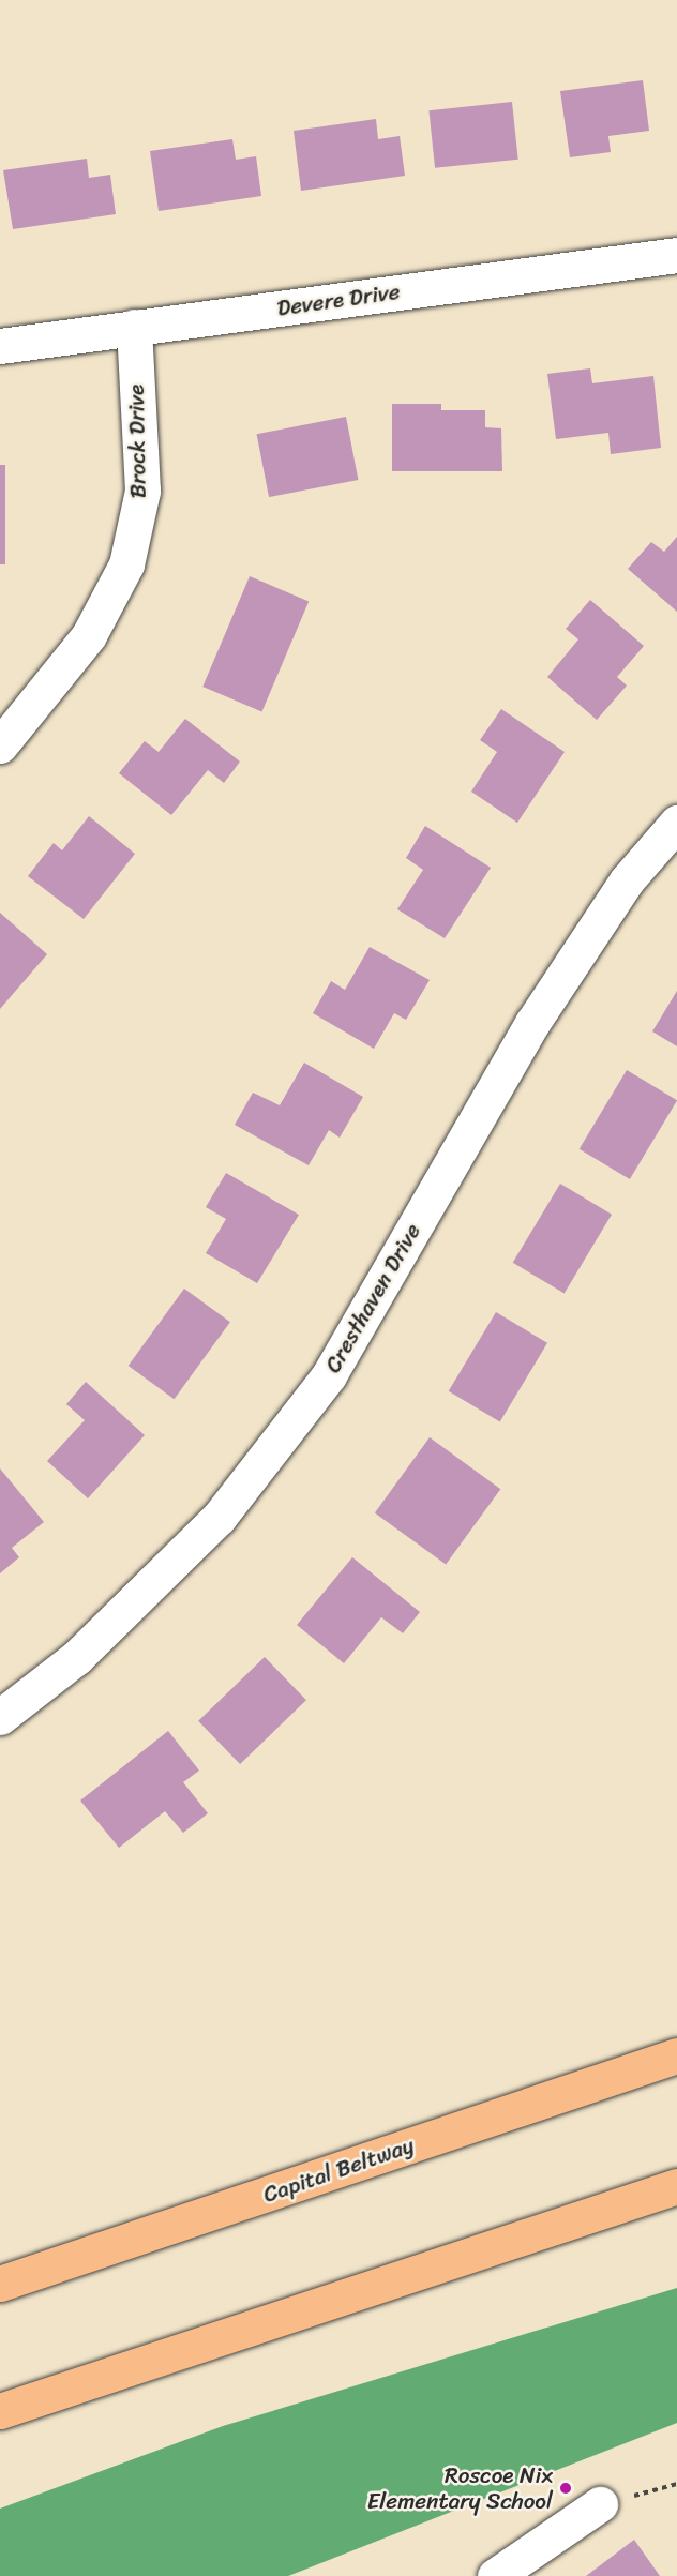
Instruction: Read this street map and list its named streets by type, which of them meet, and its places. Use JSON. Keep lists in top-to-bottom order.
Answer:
{
  "streets": {
    "highway": ["Capital Beltway"],
    "street": ["Devere Drive", "Brock Drive", "Cresthaven Drive"]
  },
  "crossings": [
    ["Devere Drive", "Brock Drive"]
  ],
  "places": ["Roscoe Nix Elementary School"]
}
